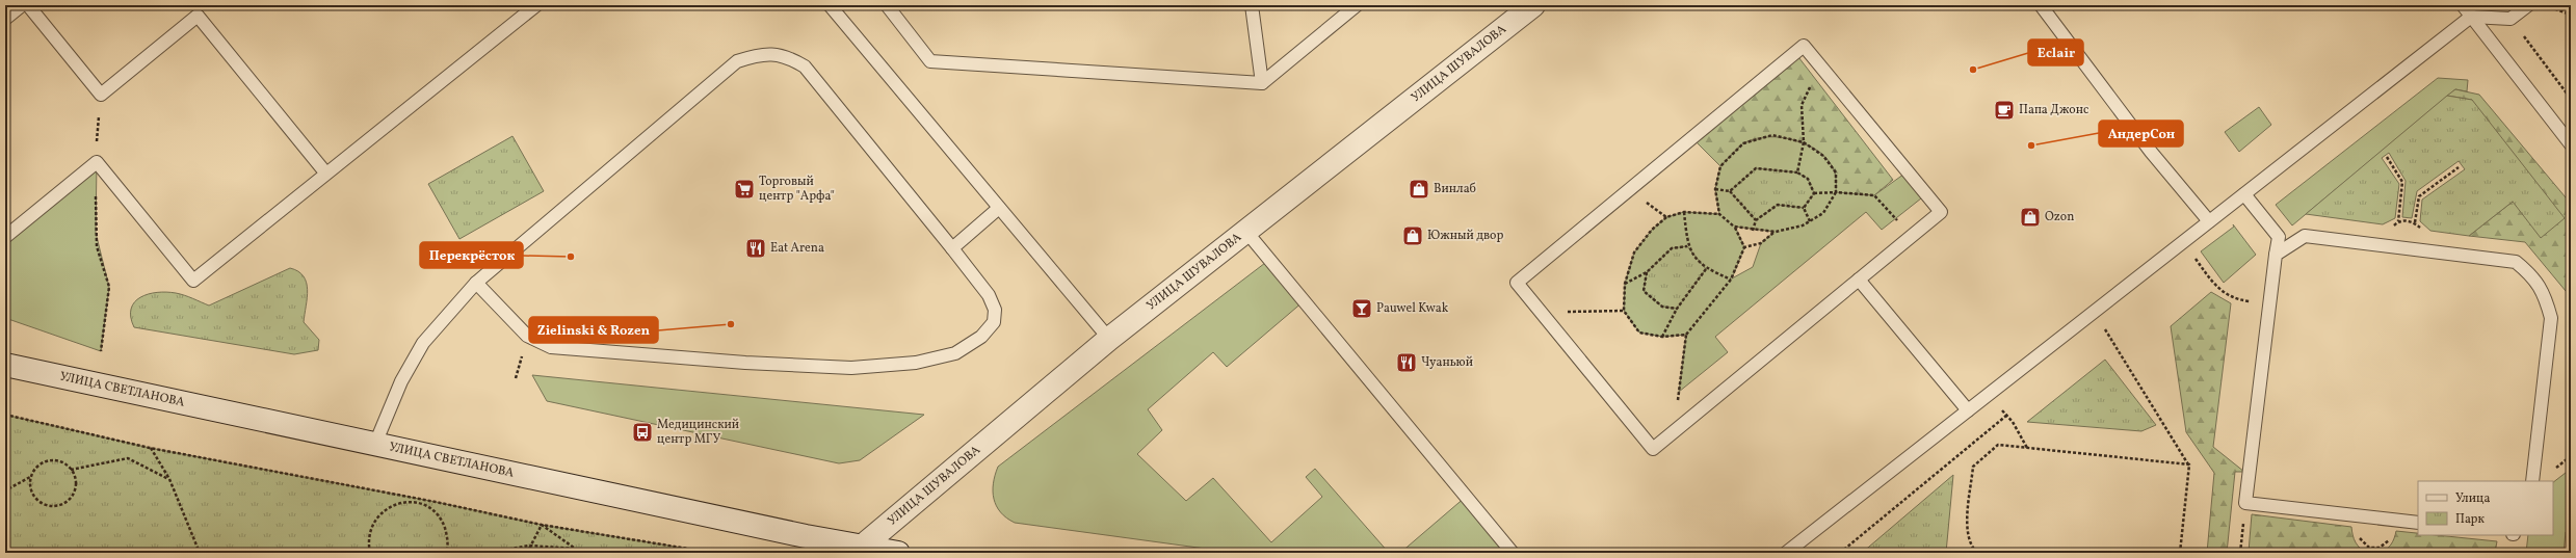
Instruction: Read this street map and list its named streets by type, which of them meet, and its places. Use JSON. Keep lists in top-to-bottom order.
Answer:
{
  "streets": {
    "street": ["УЛИЦА ШУВАЛОВА", "УЛИЦА СВЕТЛАНОВА"]
  },
  "crossings": [
    ["УЛИЦА ШУВАЛОВА", "УЛИЦА СВЕТЛАНОВА"]
  ],
  "places": {
    "other": [
      "Eclair",
      "АндерСон",
      "Перекрёсток",
      "Zielinski & Rozen"
    ],
    "cafe": ["Папа Джонс"],
    "supermarket": ["Торговый центр \"Арфа\""],
    "shop": ["Винлаб", "Ozon", "Южный двор"],
    "restaurant": ["Eat Arena", "Чуаньюй"],
    "bar": ["Pauwel Kwak"],
    "bus stop": ["Медицинский центр МГУ"]
  },
  "legend": ["Улица", "Парк"]
}
